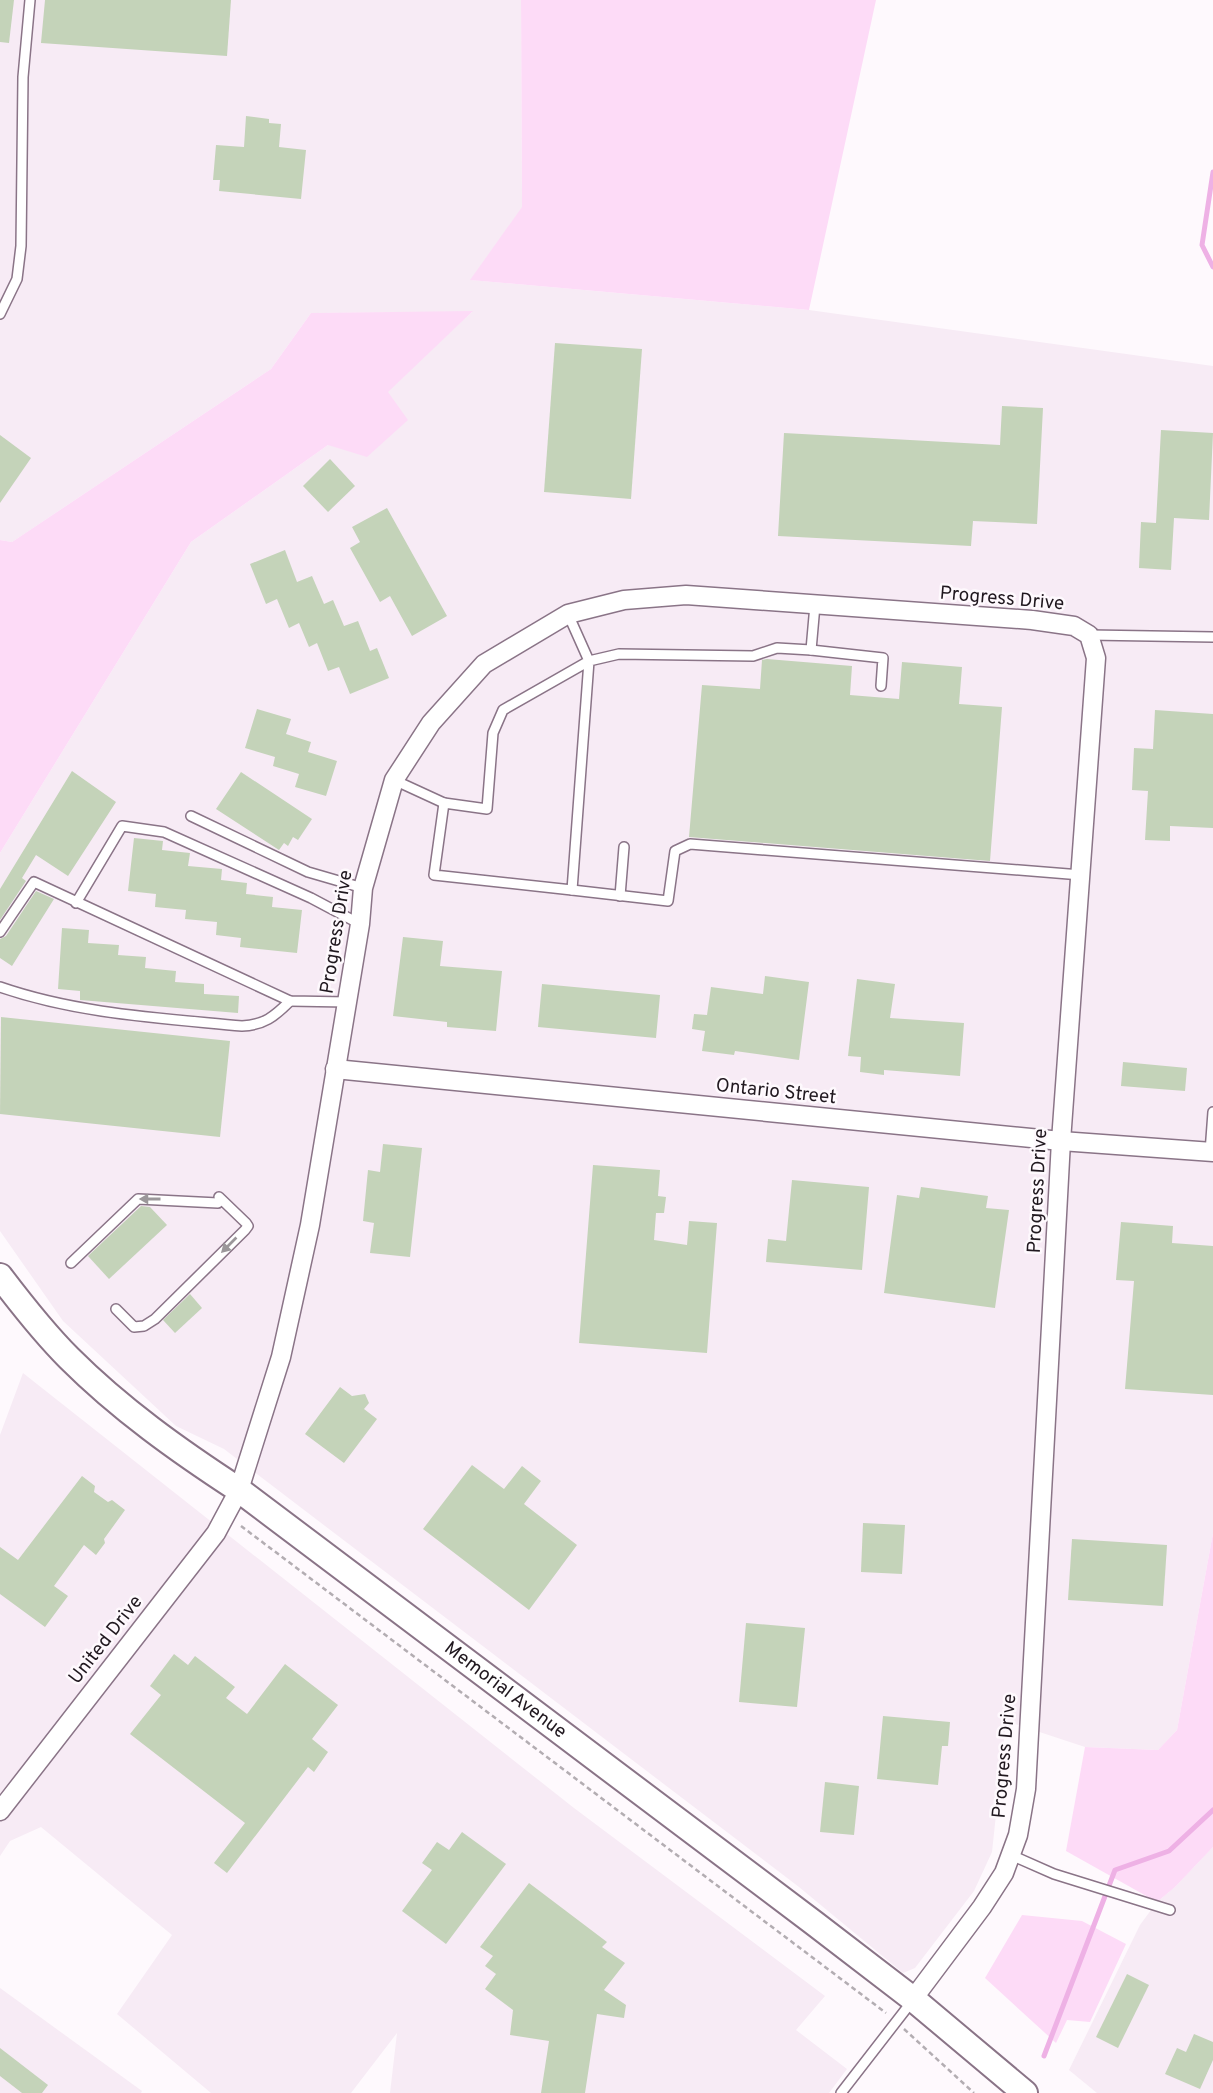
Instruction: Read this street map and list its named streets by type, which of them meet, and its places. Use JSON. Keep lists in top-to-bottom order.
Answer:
{
  "streets": {
    "main road": ["Memorial Avenue"],
    "street": ["Progress Drive", "Ontario Street", "United Drive"]
  },
  "crossings": [
    ["Progress Drive", "Ontario Street"],
    ["Progress Drive", "United Drive"],
    ["Progress Drive", "Memorial Avenue"],
    ["United Drive", "Memorial Avenue"]
  ]
}
